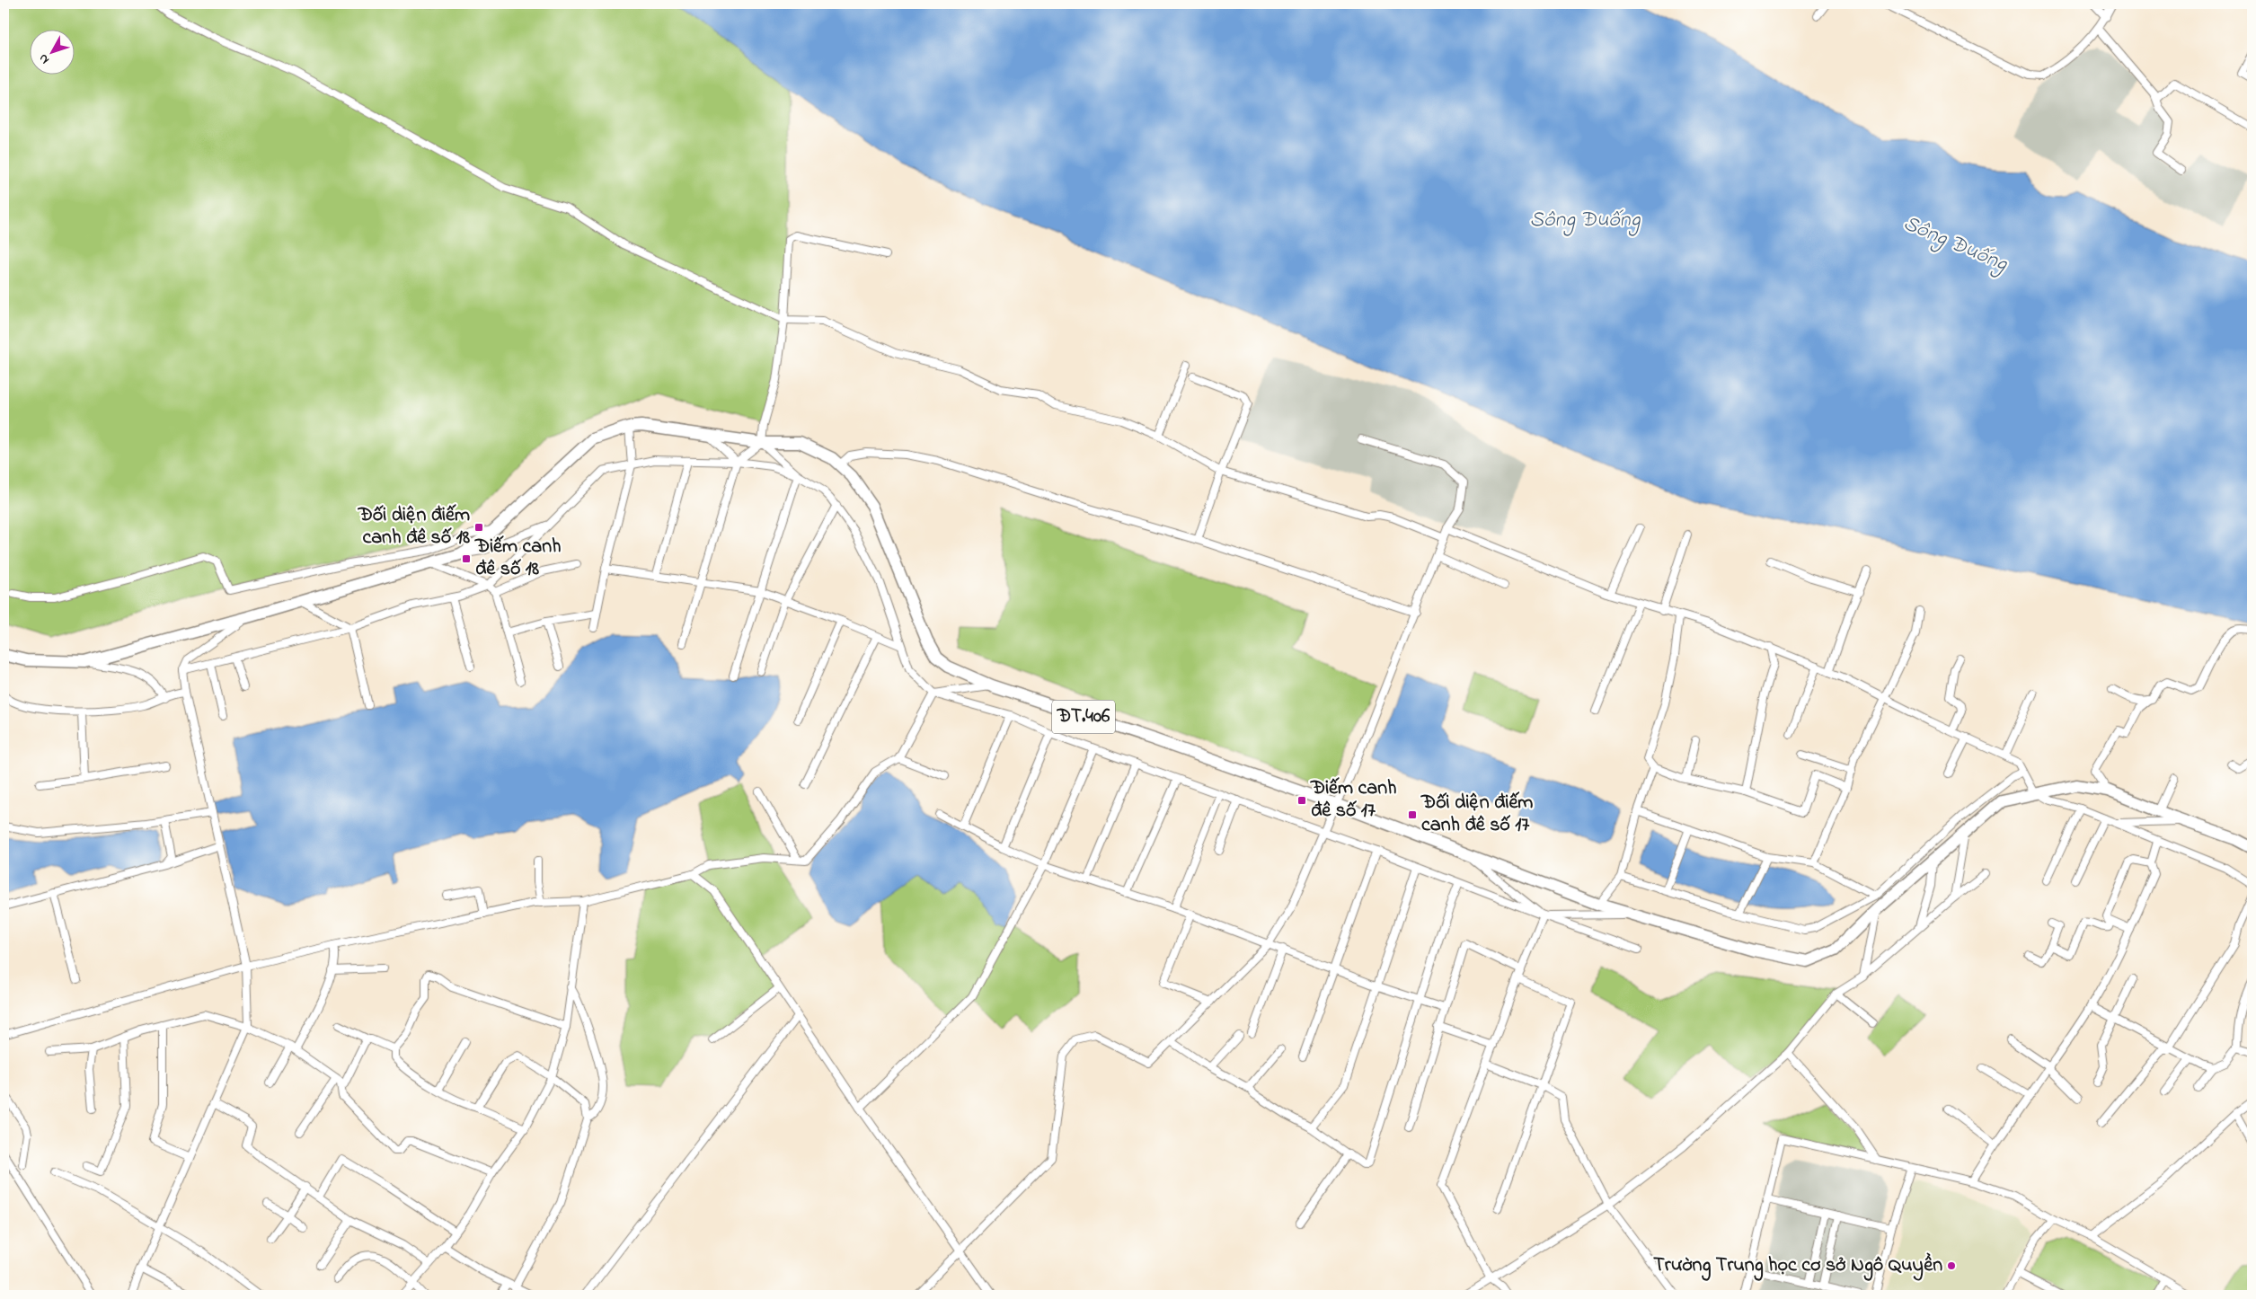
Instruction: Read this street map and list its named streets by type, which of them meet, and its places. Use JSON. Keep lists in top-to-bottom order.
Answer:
{
  "streets": {
    "main road": ["ĐT.406"]
  },
  "water": ["Sông Đuống"],
  "places": {
    "transit": [
      "Đối diện điếm canh đê số 18",
      "Điếm canh đê số 18",
      "Điếm canh đê số 17",
      "Đối diện điếm canh đê số 17"
    ],
    "other": ["Trường Trung học cơ sở Ngô Quyền"]
  },
  "north": "bottom left"
}
